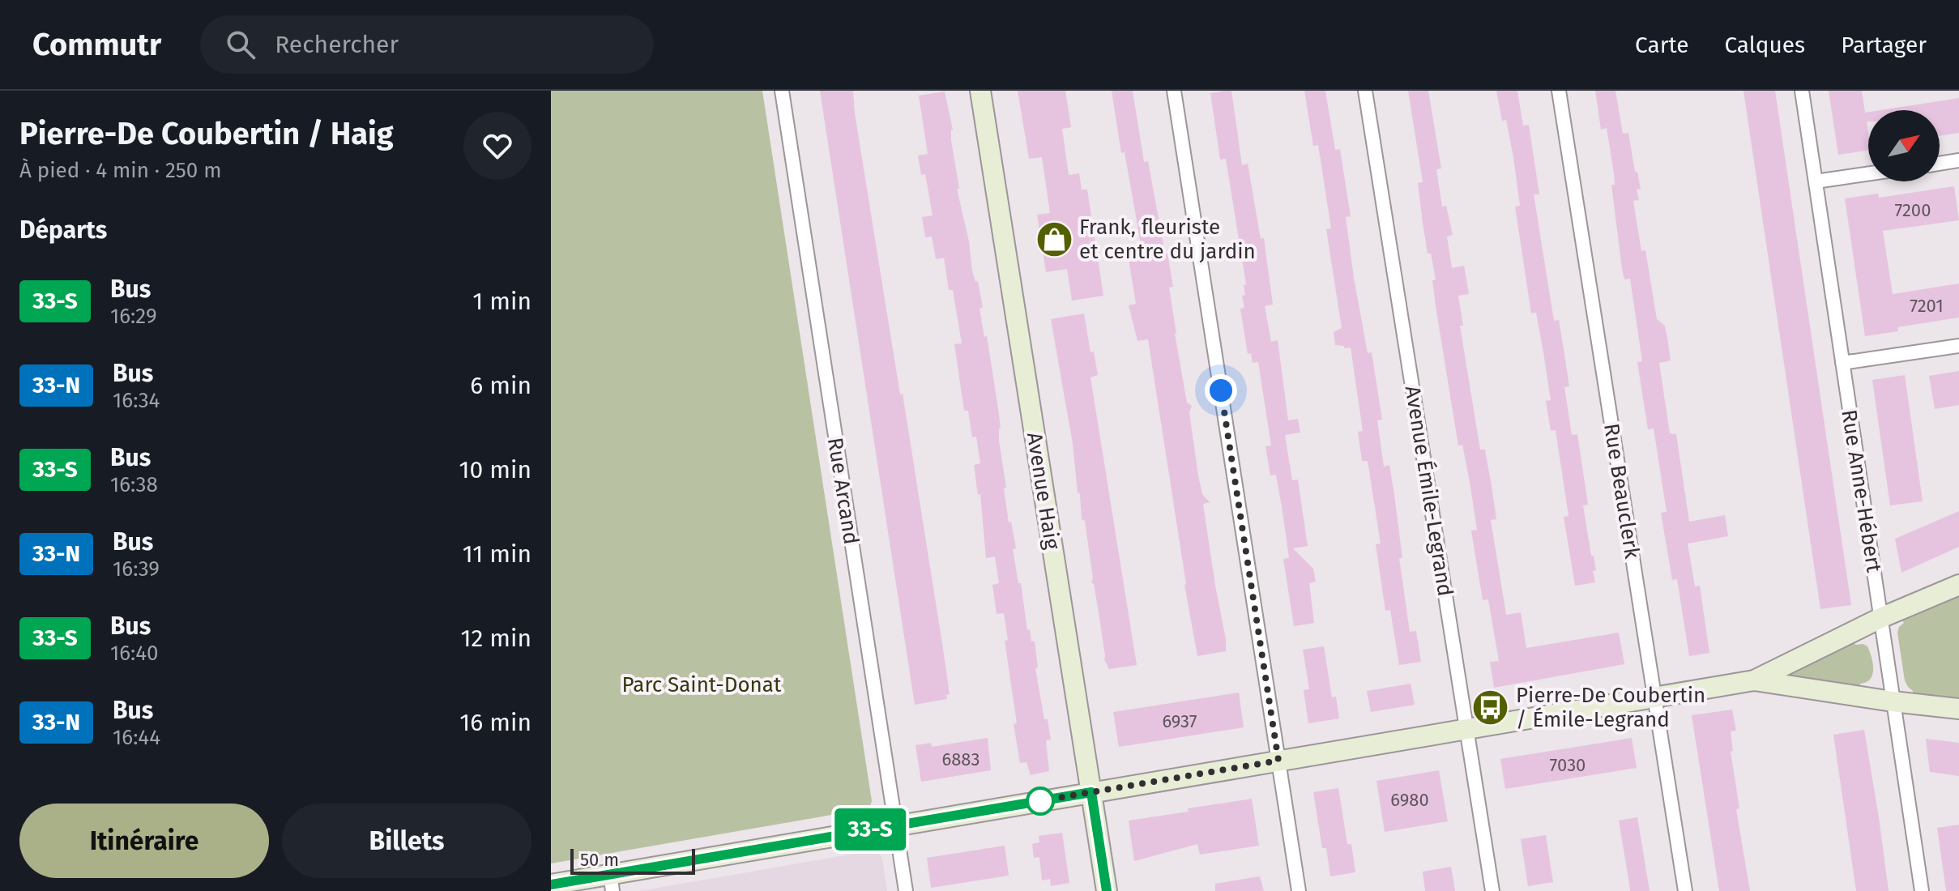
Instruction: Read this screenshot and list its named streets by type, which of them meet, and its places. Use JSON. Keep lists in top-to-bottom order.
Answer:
{
  "streets": {
    "street": [
      "Rue Arcand",
      "Avenue Haig",
      "Avenue Émile-Legrand",
      "Rue Beauclerk",
      "Rue Anne-Hébert"
    ]
  },
  "parks": ["Parc Saint-Donat"],
  "places": {
    "shop": ["Frank, fleuriste et centre du jardin"],
    "bus stop": ["Pierre-De Coubertin / Émile-Legrand"]
  },
  "lines": ["bus line 33-S"],
  "house_numbers": [
    "7200",
    "7201",
    "6937",
    "6883",
    "7030",
    "6980"
  ],
  "scale_bar": "50 m",
  "north": "top right",
  "page": {
    "header": "Commutr",
    "search": "Rechercher",
    "nav": ["Carte", "Calques", "Partager"],
    "heading": [
      ["Pierre-De Coubertin / Haig", "À pied · 4 min · 250 m"],
      "Départs"
    ],
    "on_map": "33-S",
    "list": [
      {
        "mark": "33-S",
        "name": "Bus",
        "note": "16:29",
        "value": "1 min"
      },
      {
        "mark": "33-N",
        "name": "Bus",
        "note": "16:34",
        "value": "6 min"
      },
      {
        "mark": "33-S",
        "name": "Bus",
        "note": "16:38",
        "value": "10 min"
      },
      {
        "mark": "33-N",
        "name": "Bus",
        "note": "16:39",
        "value": "11 min"
      },
      {
        "mark": "33-S",
        "name": "Bus",
        "note": "16:40",
        "value": "12 min"
      },
      {
        "mark": "33-N",
        "name": "Bus",
        "note": "16:44",
        "value": "16 min"
      }
    ],
    "buttons": ["Itinéraire", "Billets"],
    "scale": "50 m"
  }
}
